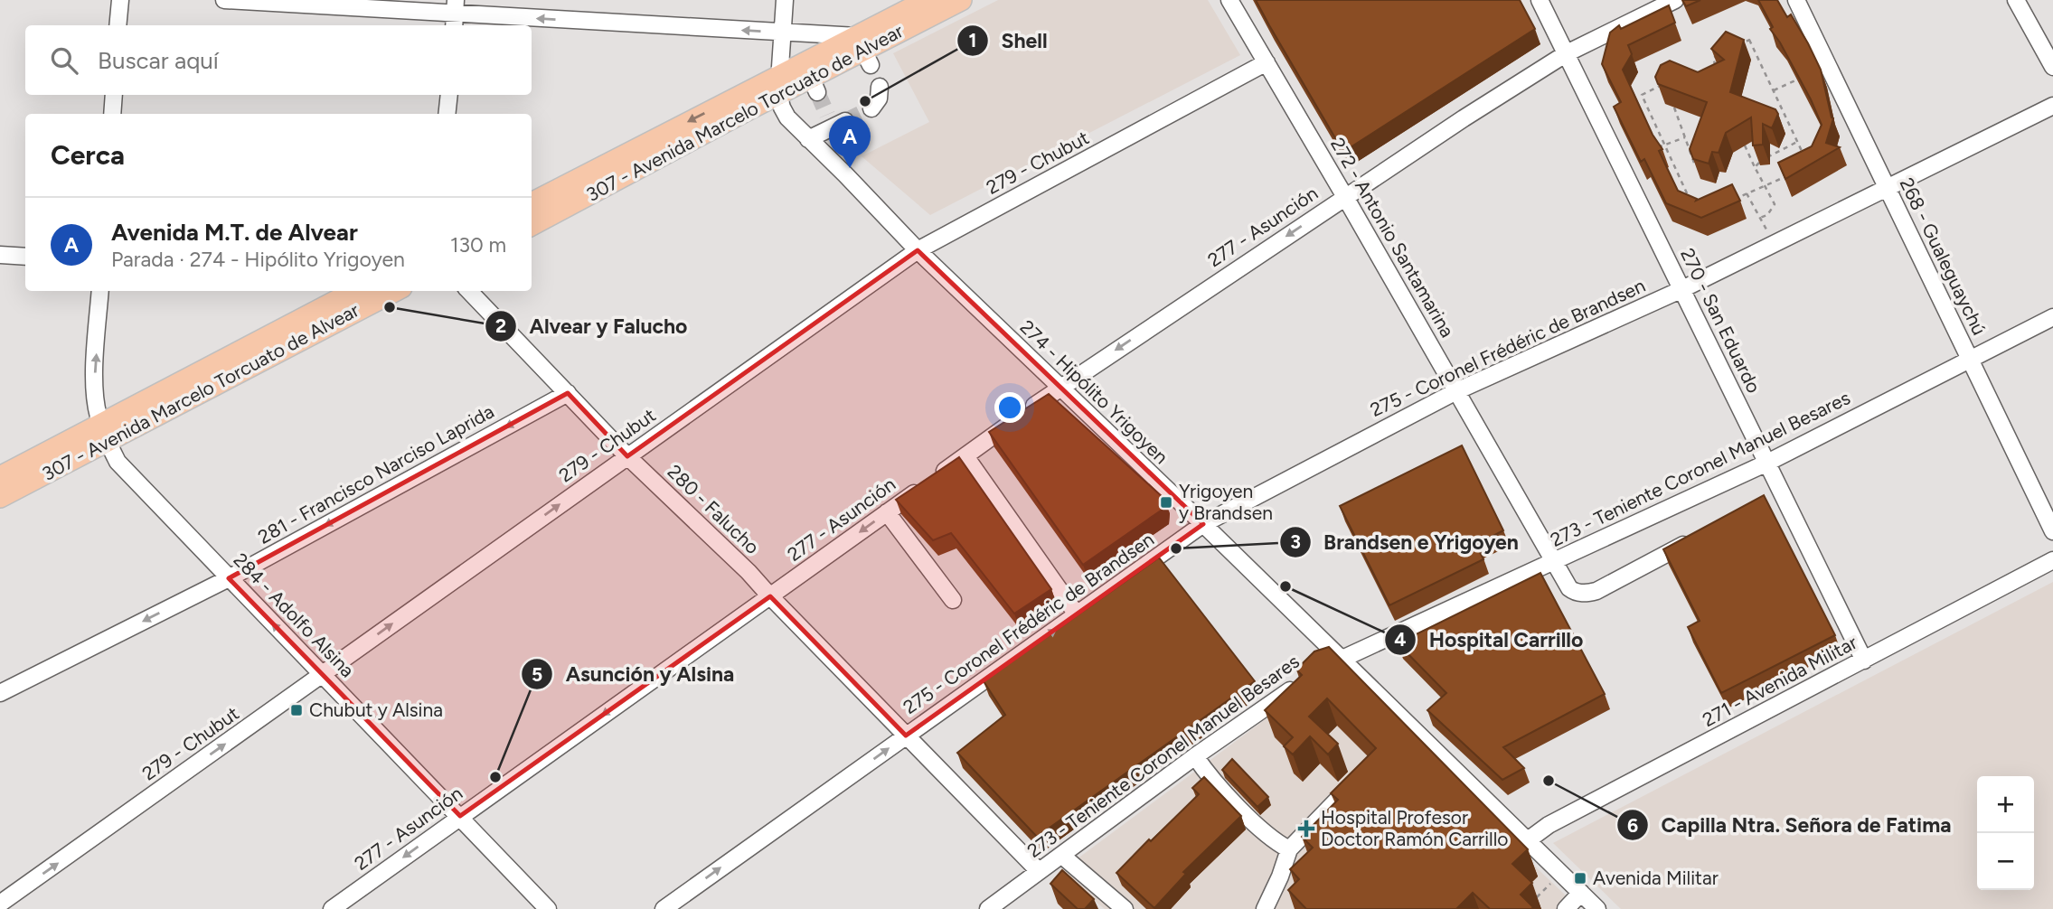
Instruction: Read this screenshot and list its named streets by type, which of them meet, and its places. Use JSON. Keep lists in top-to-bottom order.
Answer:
{
  "streets": {
    "main road": ["307 - Avenida Marcelo Torcuato de Alvear"],
    "street": [
      "279 - Chubut",
      "277 - Asunción",
      "272 - Antonio Santamarina",
      "268 - Gualeguaychú",
      "270 - San Eduardo",
      "275 - Coronel Frédéric de Brandsen",
      "274 - Hipólito Yrigoyen",
      "273 - Teniente Coronel Manuel Besares",
      "281 - Francisco Narciso Laprida",
      "280 - Falucho",
      "284 - Adolfo Alsina",
      "271 - Avenida Militar"
    ]
  },
  "crossings": [
    ["307 - Avenida Marcelo Torcuato de Alvear", "274 - Hipólito Yrigoyen"],
    ["307 - Avenida Marcelo Torcuato de Alvear", "284 - Adolfo Alsina"],
    ["279 - Chubut", "272 - Antonio Santamarina"],
    ["279 - Chubut", "274 - Hipólito Yrigoyen"],
    ["279 - Chubut", "280 - Falucho"],
    ["279 - Chubut", "284 - Adolfo Alsina"],
    ["277 - Asunción", "272 - Antonio Santamarina"],
    ["277 - Asunción", "270 - San Eduardo"],
    ["277 - Asunción", "274 - Hipólito Yrigoyen"],
    ["277 - Asunción", "280 - Falucho"],
    ["277 - Asunción", "284 - Adolfo Alsina"],
    ["272 - Antonio Santamarina", "275 - Coronel Frédéric de Brandsen"],
    ["272 - Antonio Santamarina", "273 - Teniente Coronel Manuel Besares"],
    ["268 - Gualeguaychú", "275 - Coronel Frédéric de Brandsen"],
    ["268 - Gualeguaychú", "273 - Teniente Coronel Manuel Besares"],
    ["270 - San Eduardo", "275 - Coronel Frédéric de Brandsen"],
    ["270 - San Eduardo", "273 - Teniente Coronel Manuel Besares"],
    ["270 - San Eduardo", "271 - Avenida Militar"],
    ["275 - Coronel Frédéric de Brandsen", "274 - Hipólito Yrigoyen"],
    ["275 - Coronel Frédéric de Brandsen", "280 - Falucho"],
    ["274 - Hipólito Yrigoyen", "273 - Teniente Coronel Manuel Besares"],
    ["274 - Hipólito Yrigoyen", "271 - Avenida Militar"],
    ["273 - Teniente Coronel Manuel Besares", "280 - Falucho"],
    ["281 - Francisco Narciso Laprida", "280 - Falucho"],
    ["281 - Francisco Narciso Laprida", "284 - Adolfo Alsina"]
  ],
  "one_way": ["279 - Chubut", "277 - Asunción", "281 - Francisco Narciso Laprida"],
  "places": {
    "other": [
      "Shell",
      "Alvear y Falucho",
      "Brandsen e Yrigoyen",
      "Hospital Carrillo",
      "Asunción y Alsina",
      "Capilla Ntra. Señora de Fatima"
    ],
    "transit": ["Yrigoyen y Brandsen", "Chubut y Alsina", "Avenida Militar"],
    "health": ["Hospital Profesor Doctor Ramón Carrillo"]
  },
  "page": {
    "search": "Buscar aquí",
    "heading": "Cerca",
    "pins": "A",
    "list": [
      {
        "mark": "A",
        "name": "Avenida M.T. de Alvear",
        "note": "Parada · 274 - Hipólito Yrigoyen",
        "value": "130 m"
      }
    ],
    "map_buttons": ["+", "−"]
  }
}
